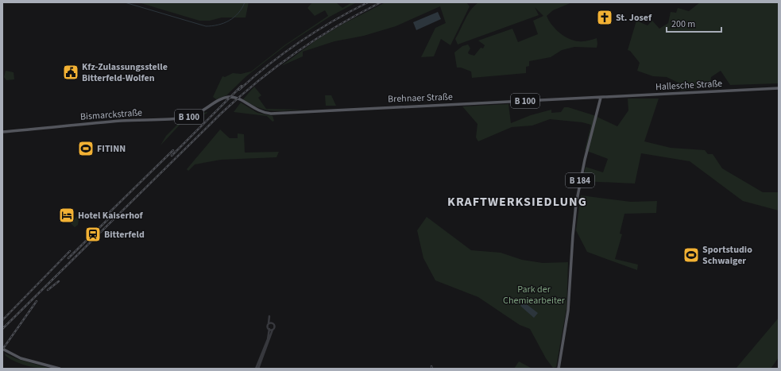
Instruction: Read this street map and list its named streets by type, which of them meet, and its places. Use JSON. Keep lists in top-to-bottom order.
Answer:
{
  "streets": {
    "main road": [
      "Hallesche Straße",
      "Brehnaer Straße",
      "B 100",
      "Bismarckstraße",
      "B 184"
    ]
  },
  "crossings": [
    ["Hallesche Straße", "Brehnaer Straße"],
    ["Hallesche Straße", "B 184"],
    ["Brehnaer Straße", "Bismarckstraße"],
    ["Brehnaer Straße", "B 184"]
  ],
  "districts": ["KRAFTWERKSIEDLUNG"],
  "parks": ["Park der Chemiearbeiter"],
  "places": {
    "church": ["St. Josef"],
    "public building": ["Kfz-Zulassungsstelle Bitterfeld-Wolfen"],
    "sports": ["FITINN", "Sportstudio Schwaiger"],
    "hotel": ["Hotel Kaiserhof"],
    "station": ["Bitterfeld"]
  },
  "scale_bar": "200 m"
}
